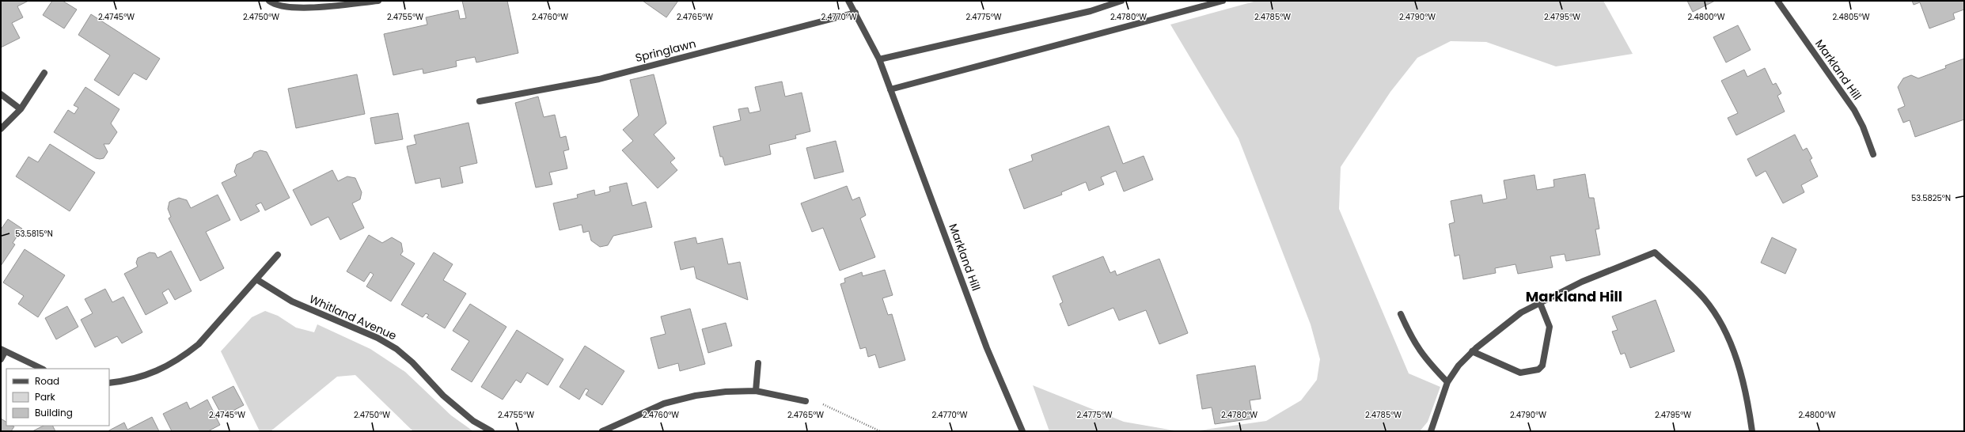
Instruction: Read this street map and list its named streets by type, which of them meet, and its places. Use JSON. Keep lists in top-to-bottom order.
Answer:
{
  "streets": {
    "street": ["Springlawn", "Markland Hill", "Whitland Avenue"]
  },
  "crossings": [
    ["Springlawn", "Markland Hill"]
  ],
  "districts": ["Markland Hill"],
  "legend": ["Road", "Park", "Building"],
  "coordinates": [
    "2.4745°W",
    "2.4750°W",
    "2.4755°W",
    "2.4760°W",
    "2.4765°W",
    "2.4770°W",
    "2.4775°W",
    "2.4780°W",
    "2.4785°W",
    "2.4790°W",
    "2.4795°W",
    "2.4800°W",
    "2.4805°W",
    "53.5825°N",
    "53.5815°N"
  ]
}
